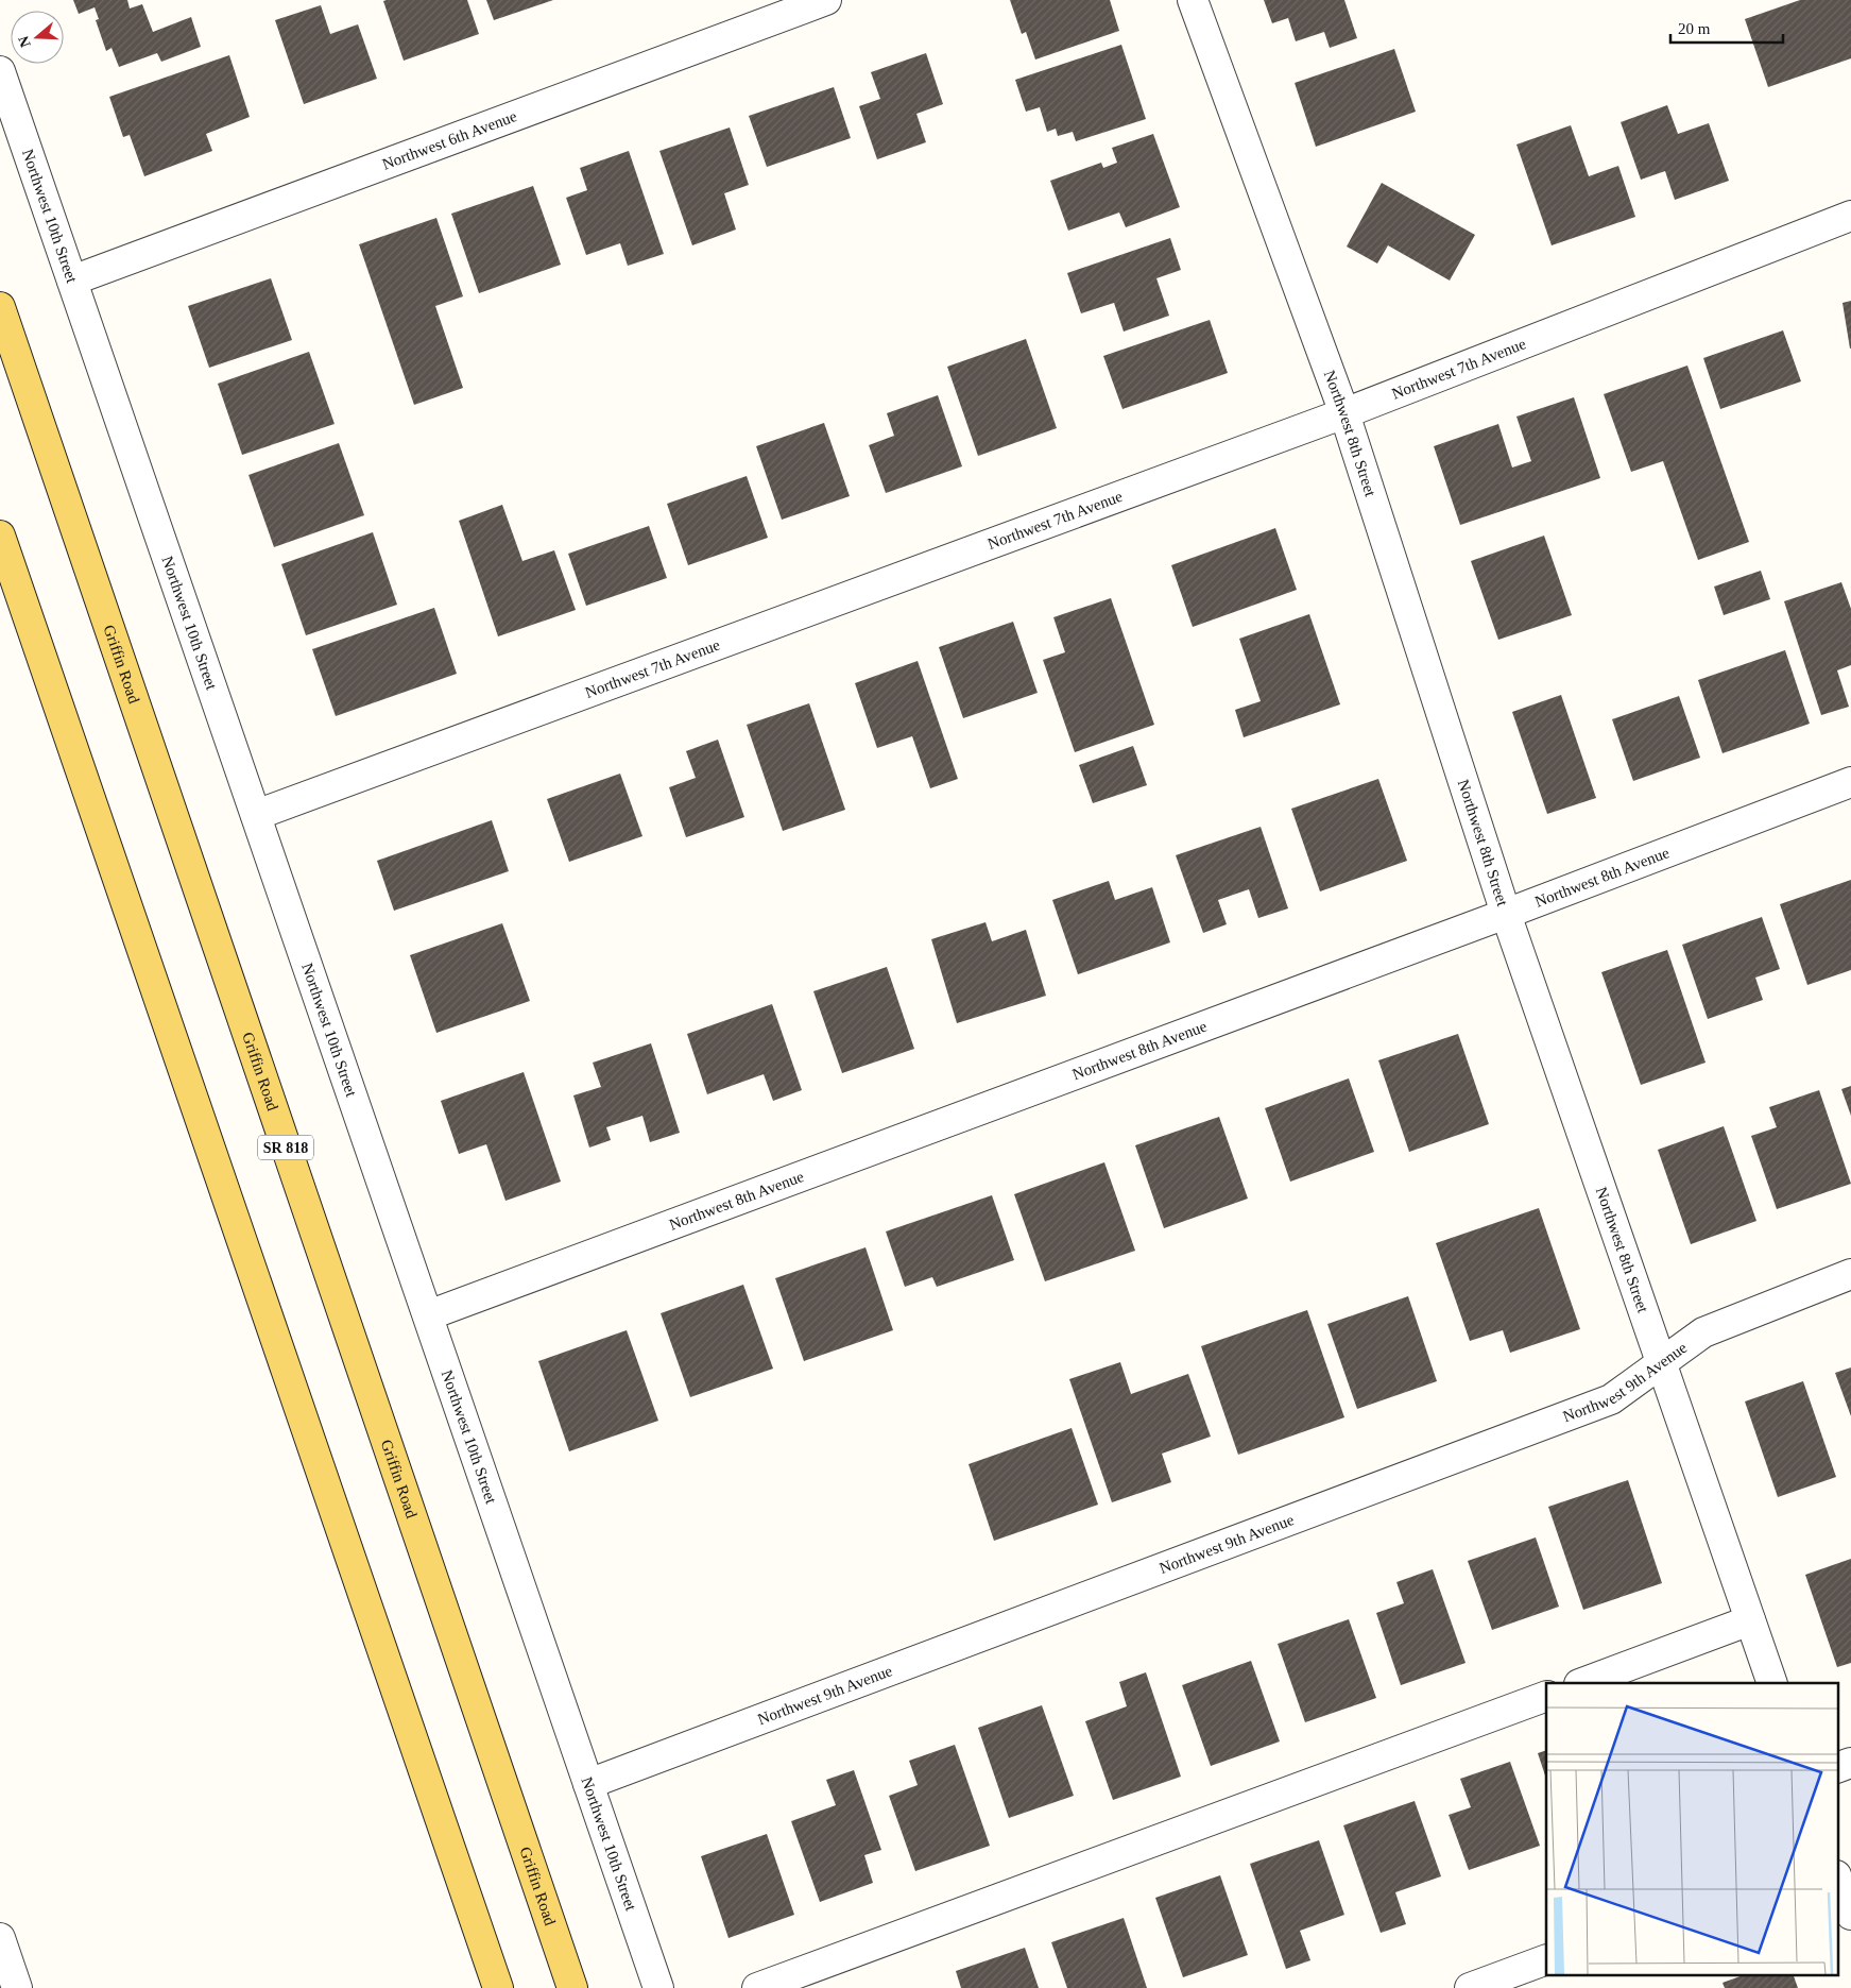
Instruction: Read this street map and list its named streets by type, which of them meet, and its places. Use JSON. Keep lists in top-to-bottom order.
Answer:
{
  "streets": {
    "main road": ["Griffin Road", "SR 818"],
    "street": [
      "Northwest 6th Avenue",
      "Northwest 10th Street",
      "Northwest 7th Avenue",
      "Northwest 8th Street",
      "Northwest 8th Avenue",
      "Northwest 9th Avenue"
    ]
  },
  "crossings": [
    ["Northwest 6th Avenue", "Northwest 10th Street"],
    ["Northwest 10th Street", "Northwest 7th Avenue"],
    ["Northwest 10th Street", "Northwest 8th Avenue"],
    ["Northwest 10th Street", "Northwest 9th Avenue"],
    ["Northwest 7th Avenue", "Northwest 8th Street"],
    ["Northwest 8th Street", "Northwest 8th Avenue"],
    ["Northwest 8th Street", "Northwest 9th Avenue"]
  ],
  "scale_bar": "20 m",
  "north": "left"
}
